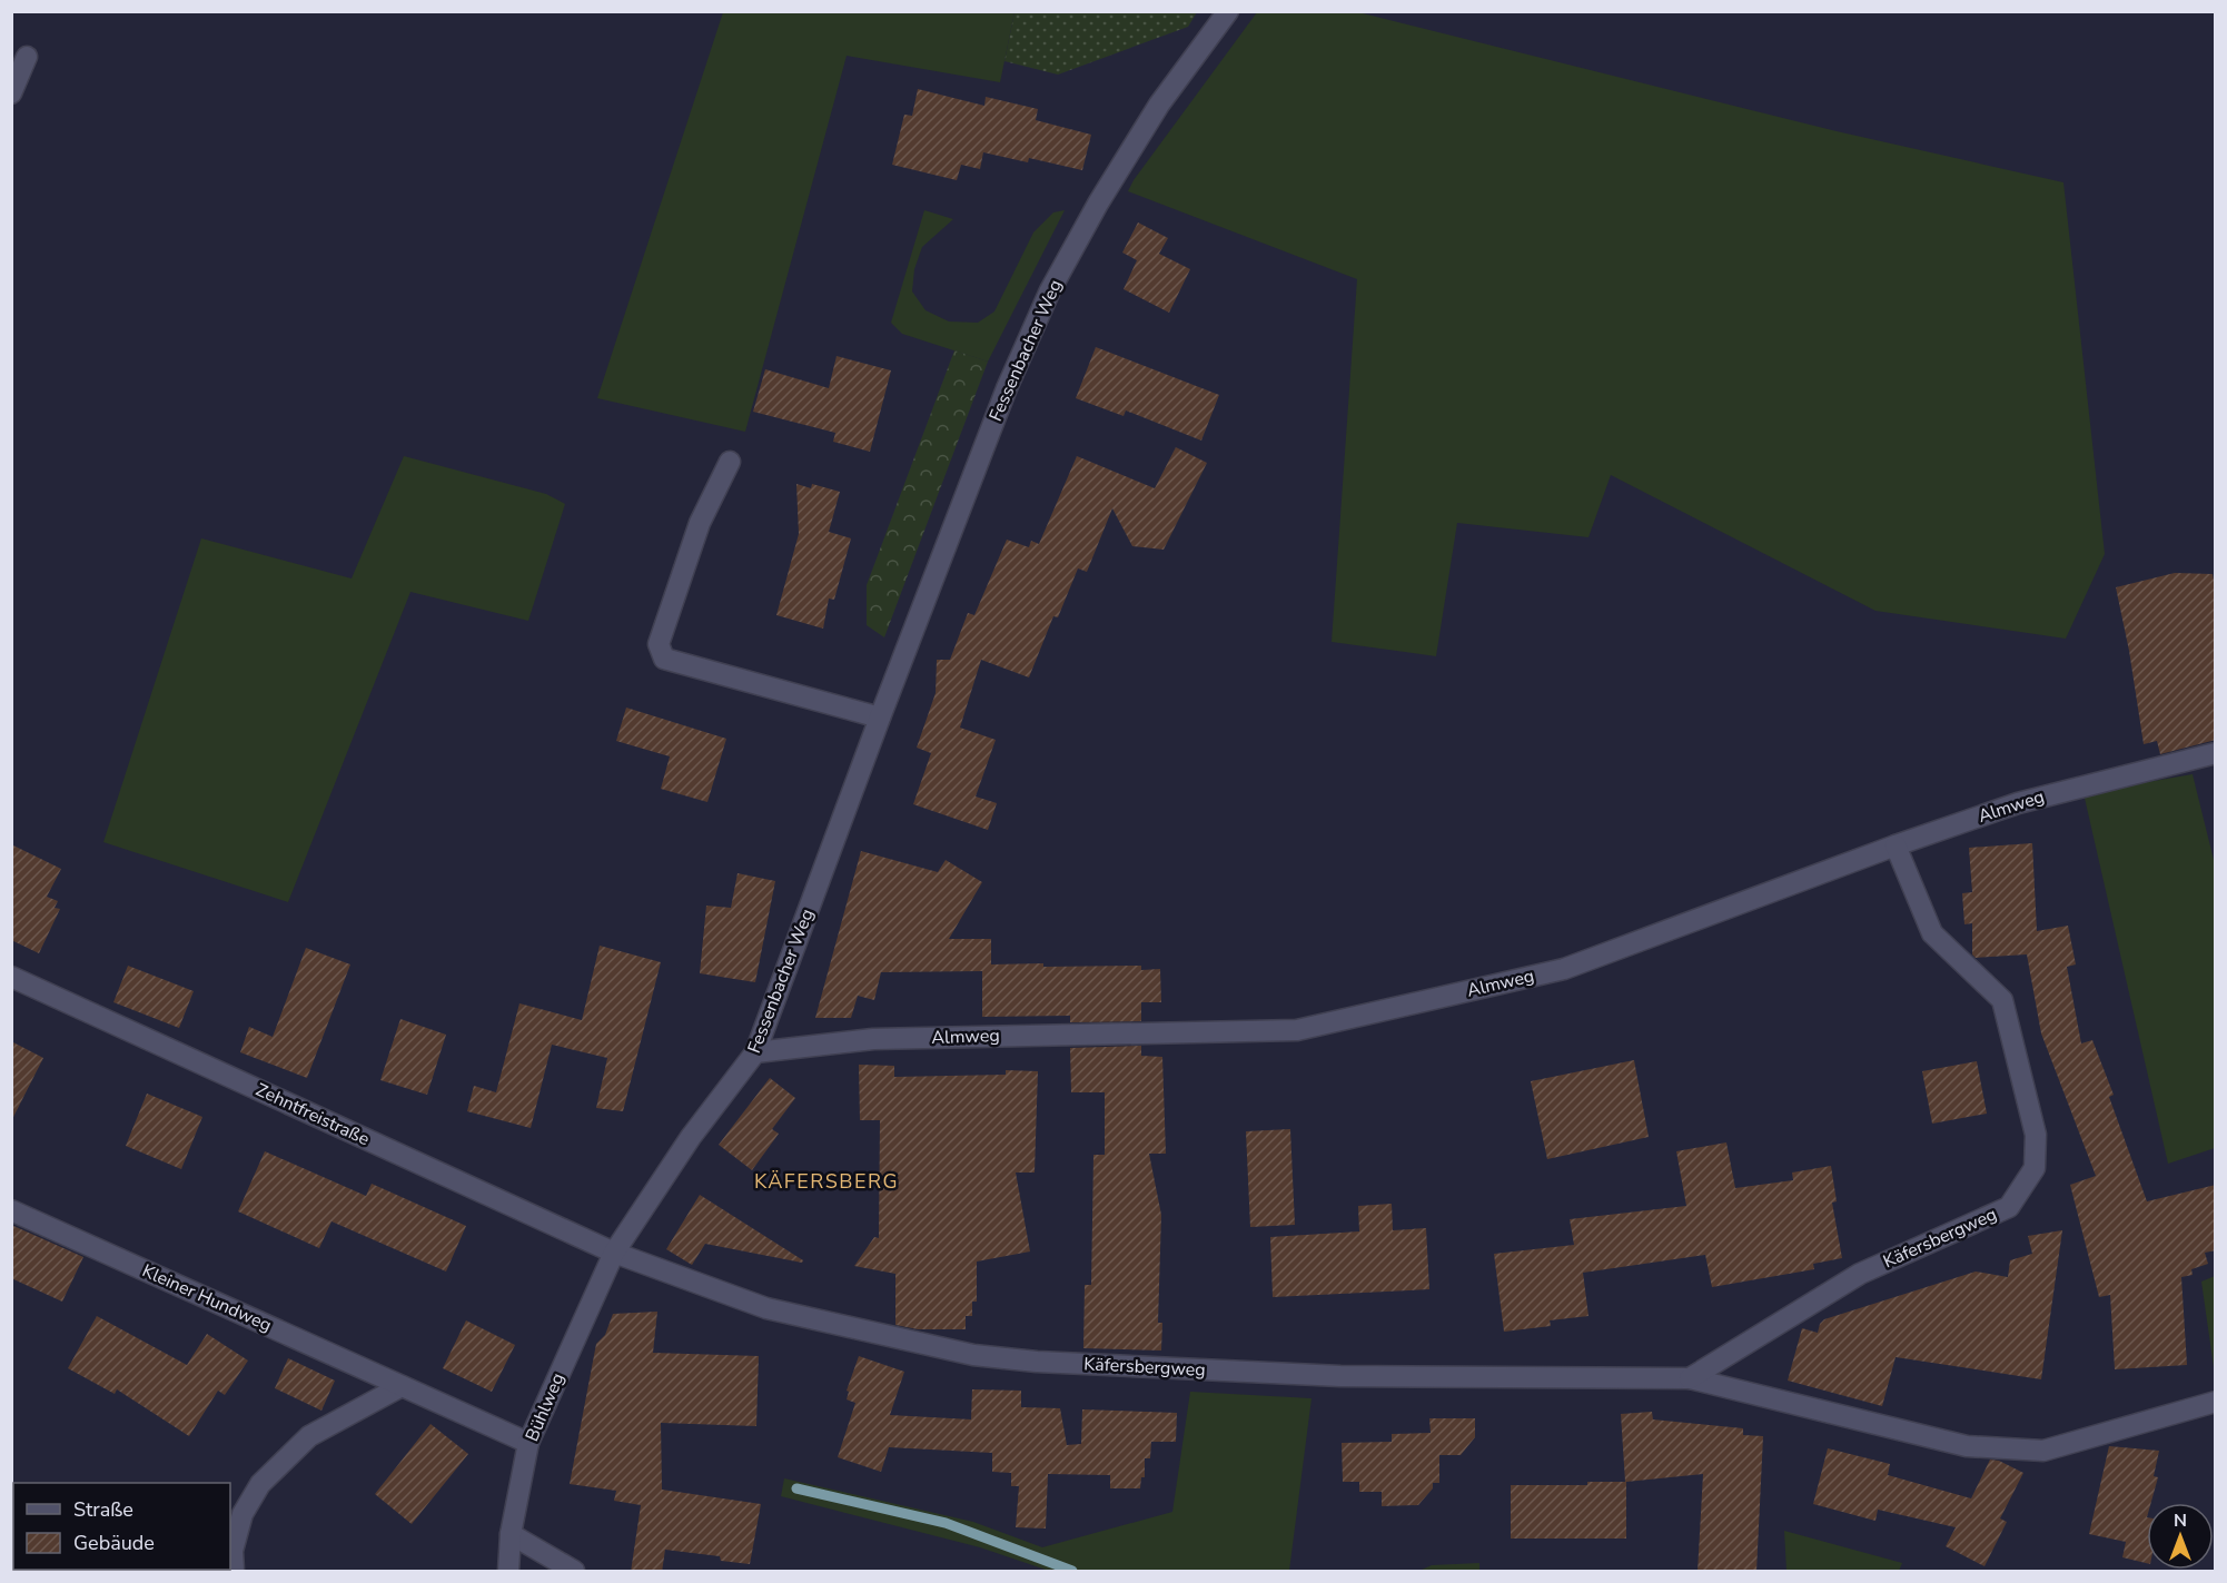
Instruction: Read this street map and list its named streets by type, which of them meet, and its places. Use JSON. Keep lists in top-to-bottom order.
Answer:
{
  "streets": {
    "street": [
      "Fessenbacher Weg",
      "Almweg",
      "Zehntfreistraße",
      "Käfersbergweg",
      "Kleiner Hundweg",
      "Bühlweg"
    ]
  },
  "crossings": [
    ["Fessenbacher Weg", "Almweg"],
    ["Fessenbacher Weg", "Zehntfreistraße"],
    ["Fessenbacher Weg", "Käfersbergweg"],
    ["Fessenbacher Weg", "Bühlweg"],
    ["Almweg", "Käfersbergweg"],
    ["Zehntfreistraße", "Käfersbergweg"],
    ["Zehntfreistraße", "Bühlweg"],
    ["Käfersbergweg", "Bühlweg"],
    ["Kleiner Hundweg", "Bühlweg"]
  ],
  "districts": ["KÄFERSBERG"],
  "legend": ["Straße", "Gebäude"],
  "north": "top"
}
